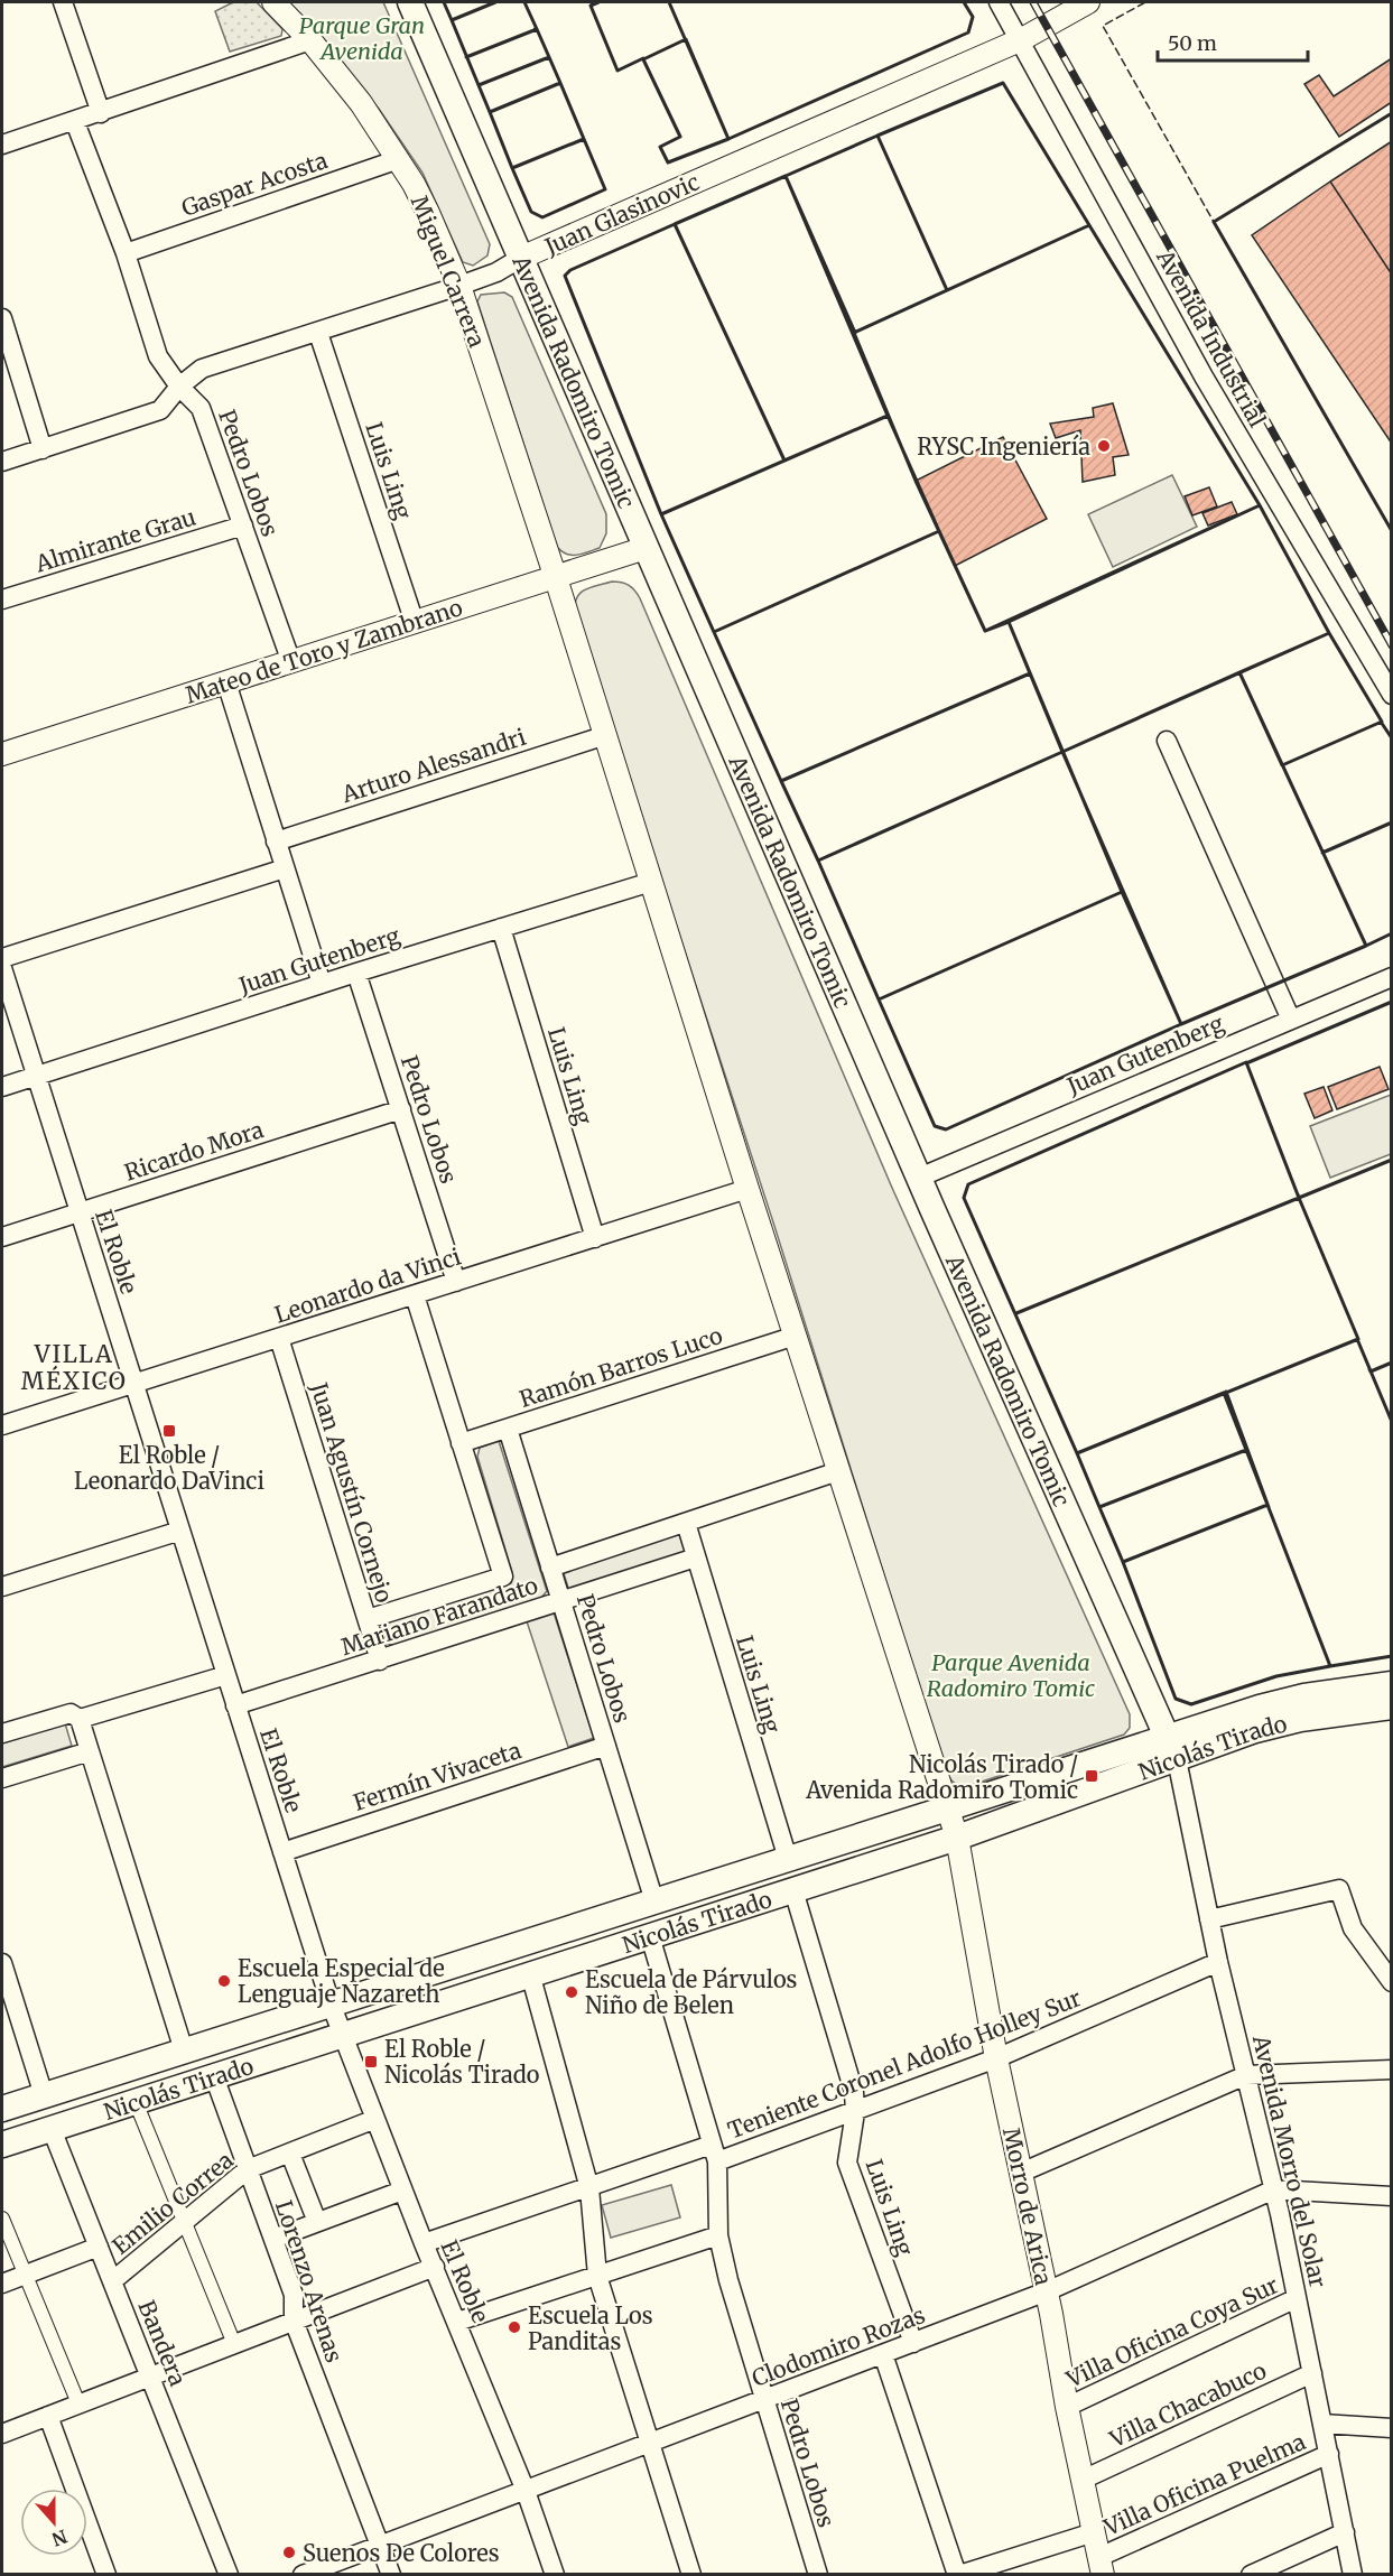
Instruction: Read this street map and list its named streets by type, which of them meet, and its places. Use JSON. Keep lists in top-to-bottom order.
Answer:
{
  "streets": {
    "main road": ["Avenida Radomiro Tomic", "Nicolás Tirado"],
    "street": [
      "Gaspar Acosta",
      "Juan Glasinovic",
      "Miguel Carrera",
      "Avenida Industrial",
      "Luis Ling",
      "Pedro Lobos",
      "Almirante Grau",
      "Mateo de Toro y Zambrano",
      "Arturo Alessandri",
      "Juan Gutenberg",
      "Ricardo Mora",
      "El Roble",
      "Leonardo da Vinci",
      "Ramón Barros Luco",
      "Juan Agustín Cornejo",
      "Mariano Farandato",
      "Fermín Vivaceta",
      "Teniente Coronel Adolfo Holley Sur",
      "Avenida Morro del Solar",
      "Emilio Correa",
      "Morro de Arica",
      "Lorenzo Arenas",
      "Villa Oficina Coya Sur",
      "Bandera",
      "Clodomiro Rozas",
      "Villa Chacabuco",
      "Villa Oficina Puelma"
    ]
  },
  "crossings": [
    ["Gaspar Acosta", "Miguel Carrera"],
    ["Gaspar Acosta", "Pedro Lobos"],
    ["Juan Glasinovic", "Miguel Carrera"],
    ["Juan Glasinovic", "Avenida Industrial"],
    ["Juan Glasinovic", "Avenida Radomiro Tomic"],
    ["Juan Glasinovic", "Luis Ling"],
    ["Juan Glasinovic", "Pedro Lobos"],
    ["Miguel Carrera", "Mateo de Toro y Zambrano"],
    ["Avenida Radomiro Tomic", "Mateo de Toro y Zambrano"],
    ["Avenida Radomiro Tomic", "Juan Gutenberg"],
    ["Avenida Radomiro Tomic", "Nicolás Tirado"],
    ["Avenida Radomiro Tomic", "Avenida Morro del Solar"],
    ["Luis Ling", "Mateo de Toro y Zambrano"],
    ["Luis Ling", "Juan Gutenberg"],
    ["Luis Ling", "Leonardo da Vinci"],
    ["Luis Ling", "Mariano Farandato"],
    ["Luis Ling", "Nicolás Tirado"],
    ["Luis Ling", "Teniente Coronel Adolfo Holley Sur"],
    ["Luis Ling", "Clodomiro Rozas"],
    ["Pedro Lobos", "Almirante Grau"],
    ["Pedro Lobos", "Mateo de Toro y Zambrano"],
    ["Pedro Lobos", "Juan Gutenberg"],
    ["Pedro Lobos", "Ricardo Mora"],
    ["Pedro Lobos", "Leonardo da Vinci"],
    ["Pedro Lobos", "Ramón Barros Luco"],
    ["Pedro Lobos", "Mariano Farandato"],
    ["Pedro Lobos", "Nicolás Tirado"],
    ["Pedro Lobos", "Fermín Vivaceta"],
    ["Pedro Lobos", "Teniente Coronel Adolfo Holley Sur"],
    ["Pedro Lobos", "Clodomiro Rozas"],
    ["Juan Gutenberg", "El Roble"],
    ["Ricardo Mora", "El Roble"],
    ["El Roble", "Leonardo da Vinci"],
    ["El Roble", "Mariano Farandato"],
    ["El Roble", "Nicolás Tirado"],
    ["El Roble", "Fermín Vivaceta"],
    ["El Roble", "Teniente Coronel Adolfo Holley Sur"],
    ["El Roble", "Emilio Correa"],
    ["El Roble", "Clodomiro Rozas"],
    ["Leonardo da Vinci", "Juan Agustín Cornejo"],
    ["Ramón Barros Luco", "Mariano Farandato"],
    ["Juan Agustín Cornejo", "Mariano Farandato"],
    ["Nicolás Tirado", "Avenida Morro del Solar"],
    ["Nicolás Tirado", "Morro de Arica"],
    ["Nicolás Tirado", "Lorenzo Arenas"],
    ["Nicolás Tirado", "Bandera"],
    ["Teniente Coronel Adolfo Holley Sur", "Avenida Morro del Solar"],
    ["Teniente Coronel Adolfo Holley Sur", "Morro de Arica"],
    ["Avenida Morro del Solar", "Villa Oficina Coya Sur"],
    ["Avenida Morro del Solar", "Clodomiro Rozas"],
    ["Avenida Morro del Solar", "Villa Chacabuco"],
    ["Avenida Morro del Solar", "Villa Oficina Puelma"],
    ["Emilio Correa", "Lorenzo Arenas"],
    ["Emilio Correa", "Bandera"],
    ["Morro de Arica", "Villa Oficina Coya Sur"],
    ["Morro de Arica", "Clodomiro Rozas"],
    ["Morro de Arica", "Villa Chacabuco"],
    ["Morro de Arica", "Villa Oficina Puelma"],
    ["Lorenzo Arenas", "Clodomiro Rozas"]
  ],
  "districts": ["VILLA MÉXICO"],
  "parks": ["Parque Gran Avenida", "Parque Avenida Radomiro Tomic"],
  "places": {
    "other": [
      "RYSC Ingeniería",
      "Escuela Especial de Lenguaje Nazareth",
      "Escuela de Párvulos Niño de Belen",
      "Escuela Los Panditas",
      "Suenos De Colores"
    ],
    "transit": ["El Roble / Leonardo DaVinci", "Nicolás Tirado / Avenida Radomiro Tomic", "El Roble / Nicolás Tirado"]
  },
  "scale_bar": "50 m",
  "north": "bottom"
}
